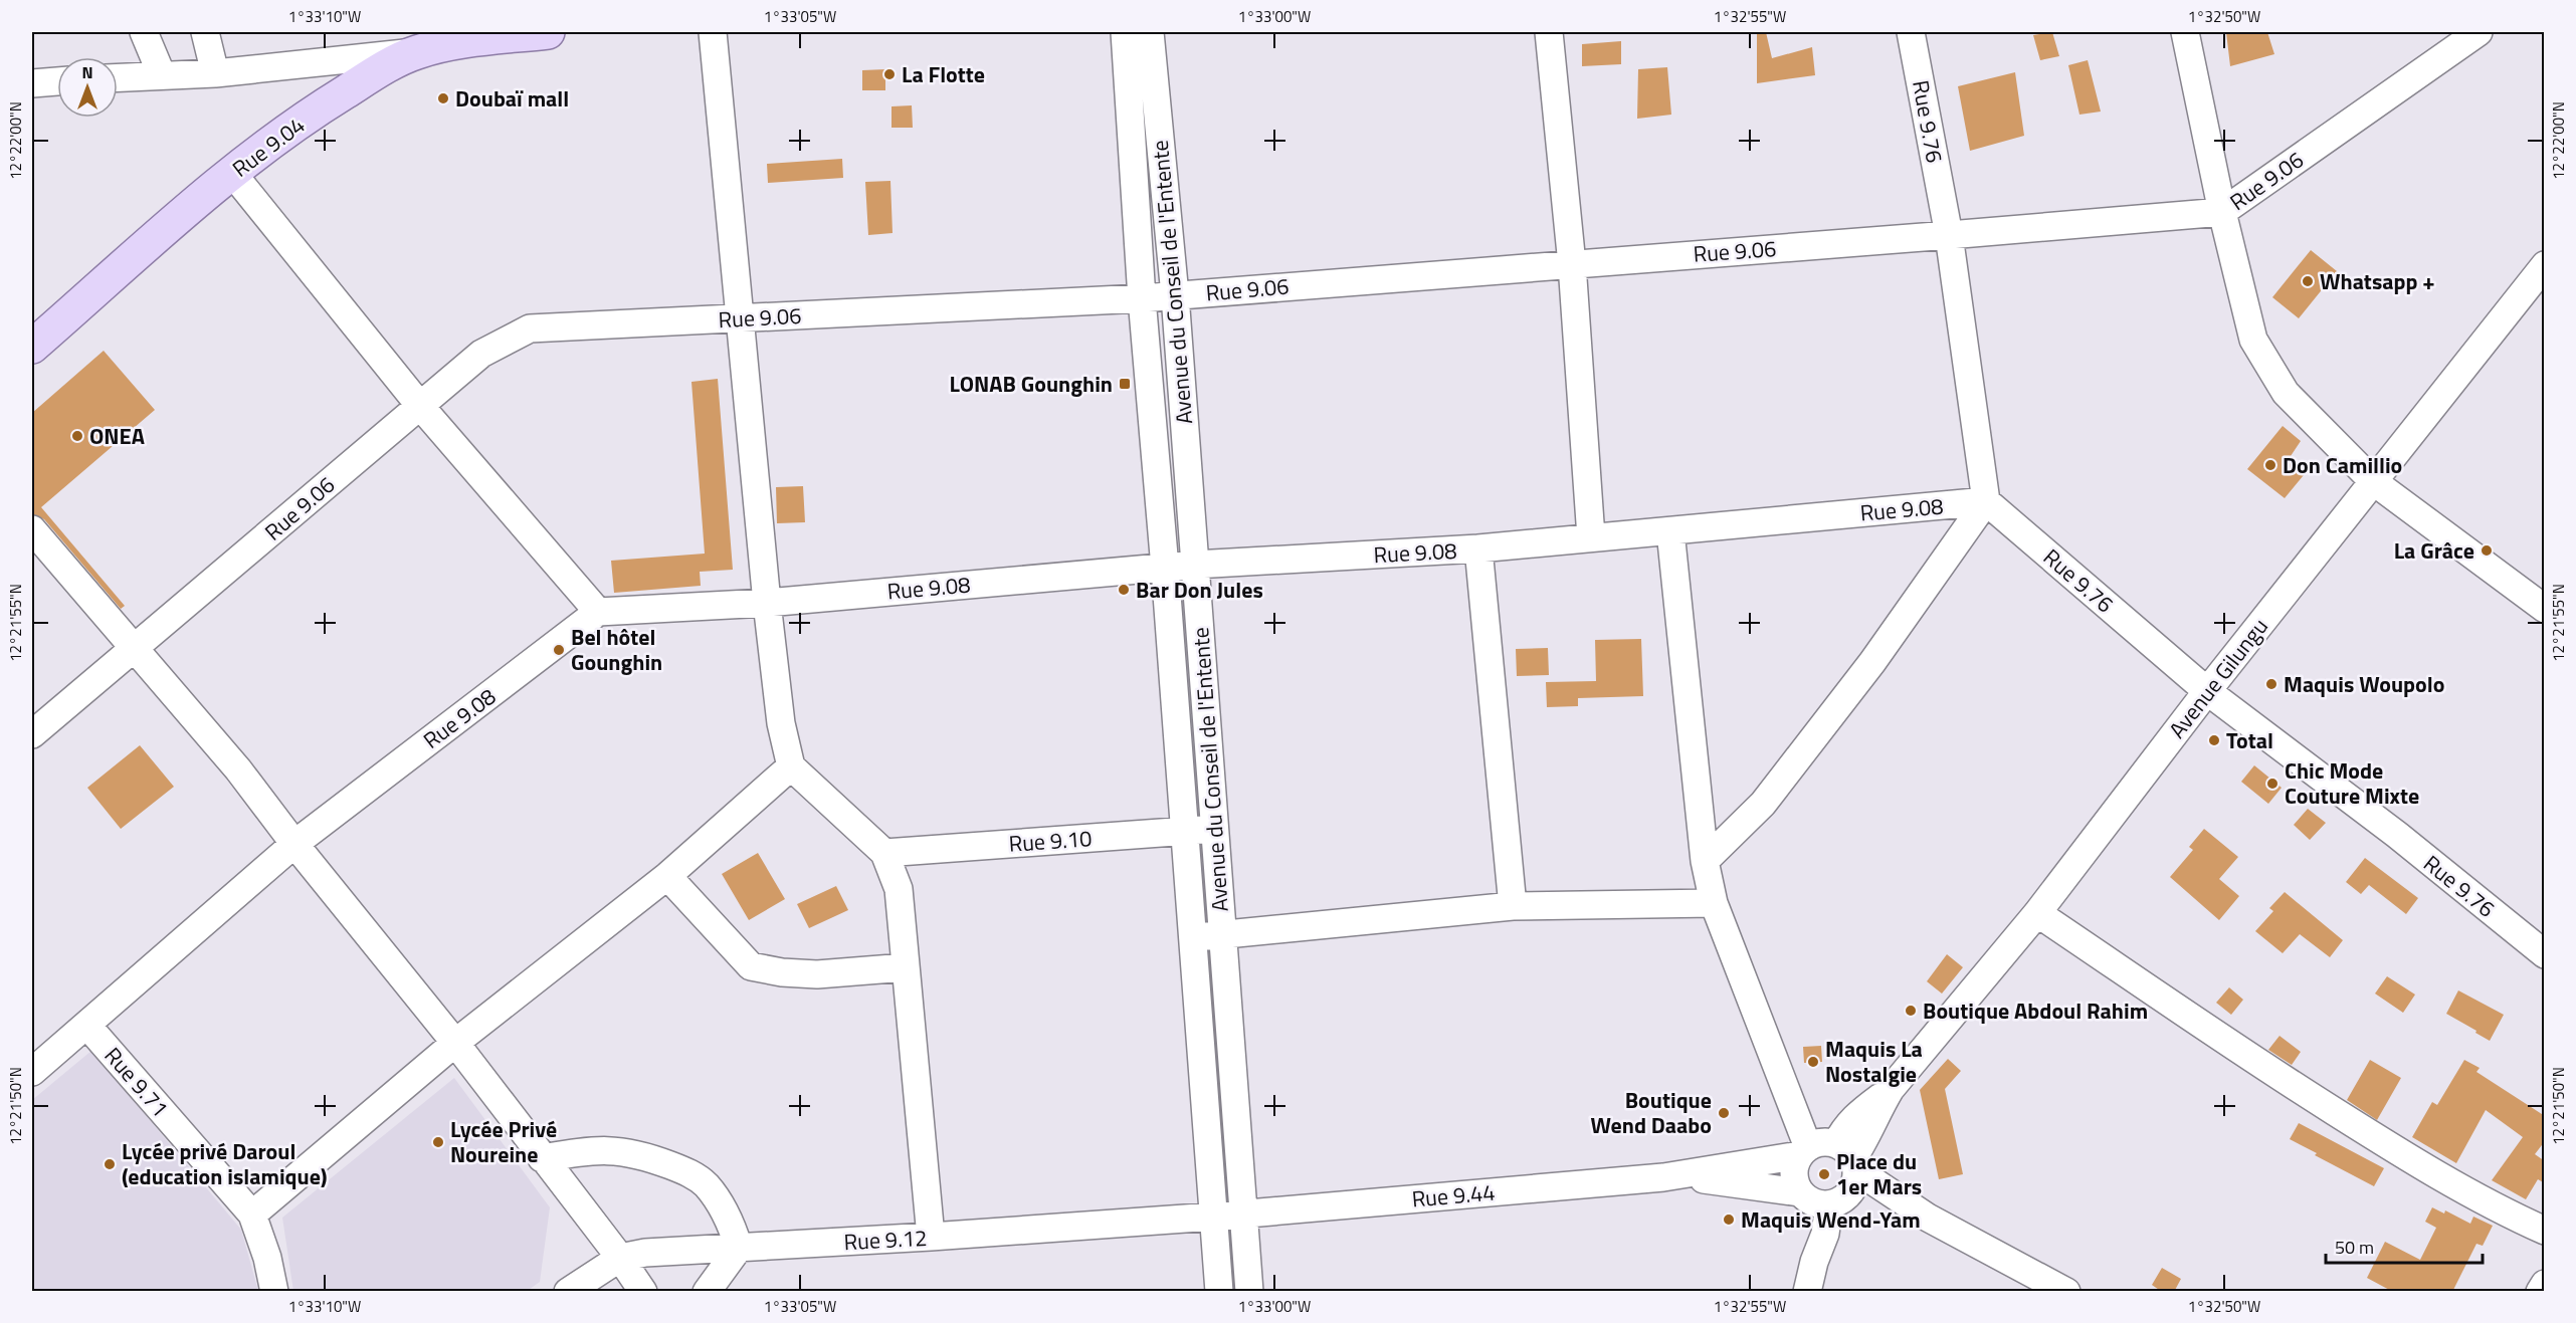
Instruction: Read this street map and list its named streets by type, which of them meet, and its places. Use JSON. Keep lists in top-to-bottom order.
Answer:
{
  "streets": {
    "main road": ["Rue 9.04"],
    "street": [
      "Rue 9.76",
      "Rue 9.06",
      "Avenue du Conseil de l'Entente",
      "Rue 9.08",
      "Avenue Gilungu",
      "Rue 9.10",
      "Rue 9.71",
      "Rue 9.44",
      "Rue 9.12"
    ]
  },
  "crossings": [
    ["Rue 9.76", "Rue 9.06"],
    ["Rue 9.76", "Rue 9.08"],
    ["Rue 9.76", "Avenue Gilungu"],
    ["Rue 9.06", "Avenue du Conseil de l'Entente"],
    ["Avenue du Conseil de l'Entente", "Rue 9.08"],
    ["Avenue du Conseil de l'Entente", "Rue 9.10"],
    ["Avenue du Conseil de l'Entente", "Rue 9.44"],
    ["Avenue du Conseil de l'Entente", "Rue 9.12"],
    ["Rue 9.08", "Rue 9.71"],
    ["Rue 9.44", "Rue 9.12"]
  ],
  "places": {
    "other": [
      "La Flotte",
      "Doubaï mall",
      "Whatsapp +",
      "ONEA",
      "Don Camillio",
      "La Grâce",
      "Bar Don Jules",
      "Bel hôtel Gounghin",
      "Maquis Woupolo",
      "Total",
      "Chic Mode Couture Mixte",
      "Boutique Abdoul Rahim",
      "Maquis La Nostalgie",
      "Boutique Wend Daabo",
      "Lycée Privé Noureine",
      "Lycée privé Daroul (education islamique)",
      "Place du 1er Mars",
      "Maquis Wend-Yam"
    ],
    "transit": ["LONAB Gounghin"]
  },
  "scale_bar": "50 m",
  "north": "top",
  "coordinates": [
    "1°33'10\"W",
    "1°33'05\"W",
    "1°33'00\"W",
    "1°32'55\"W",
    "1°32'50\"W",
    "12°22'00\"N",
    "12°21'55\"N",
    "12°21'50\"N"
  ]
}
